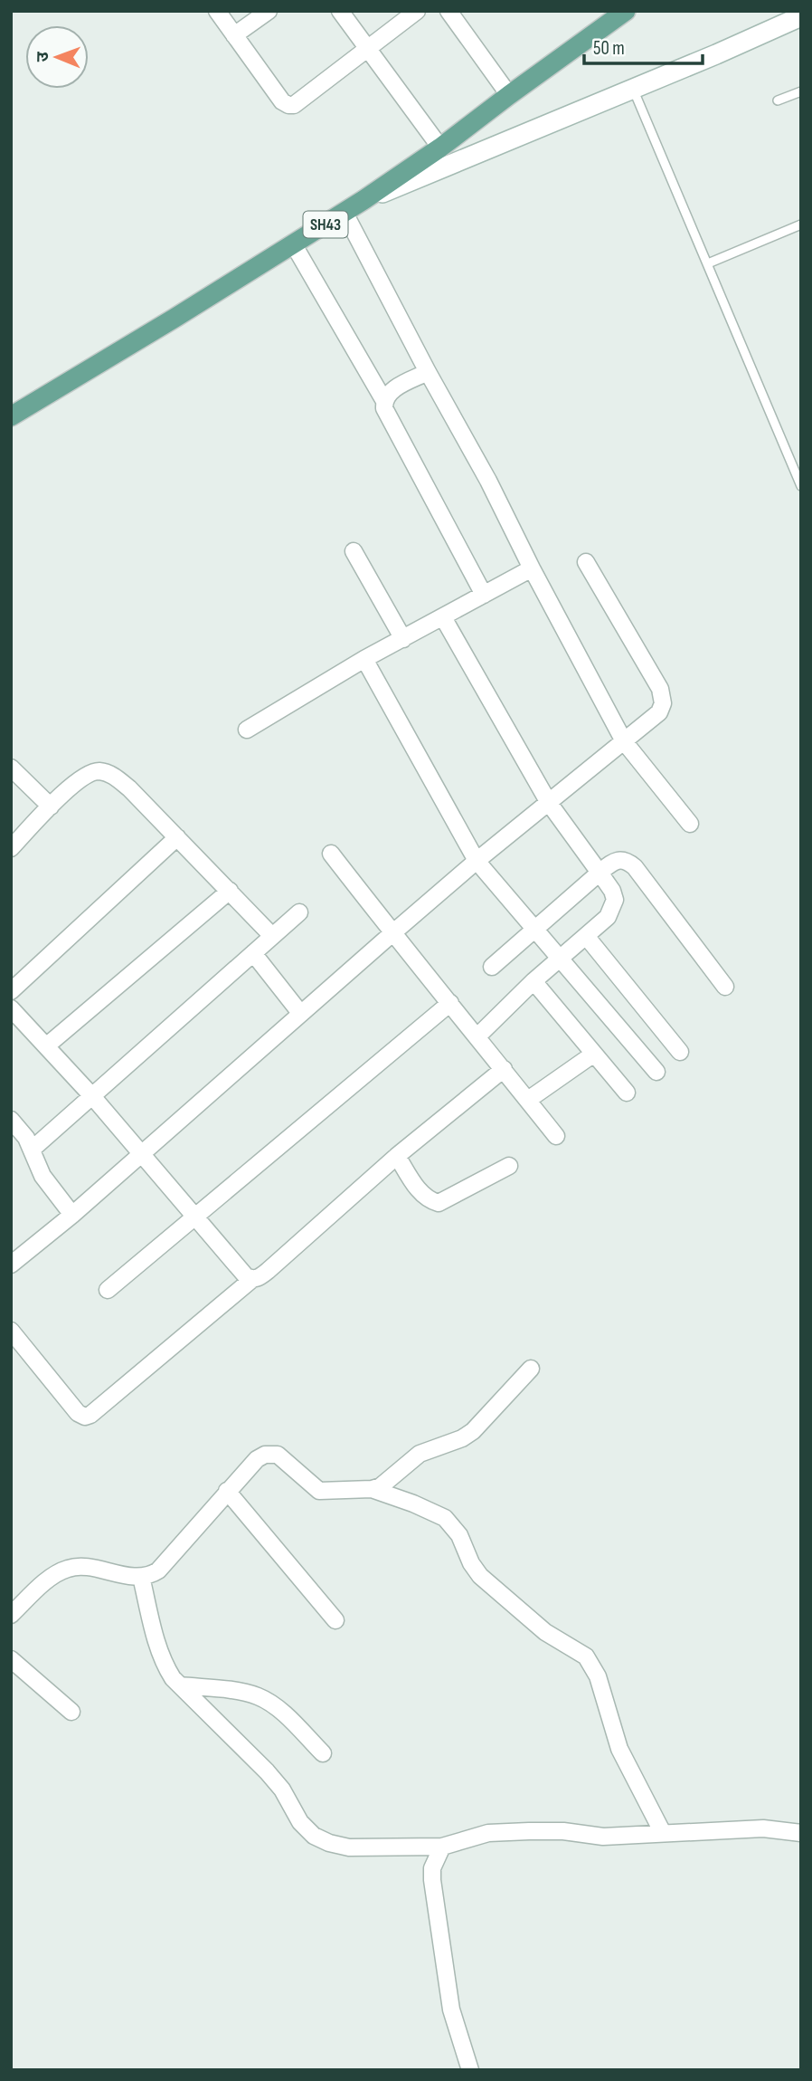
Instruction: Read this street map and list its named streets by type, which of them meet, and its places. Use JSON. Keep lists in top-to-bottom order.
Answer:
{
  "streets": {
    "main road": ["SH43"]
  },
  "scale_bar": "50 m",
  "north": "left"
}
